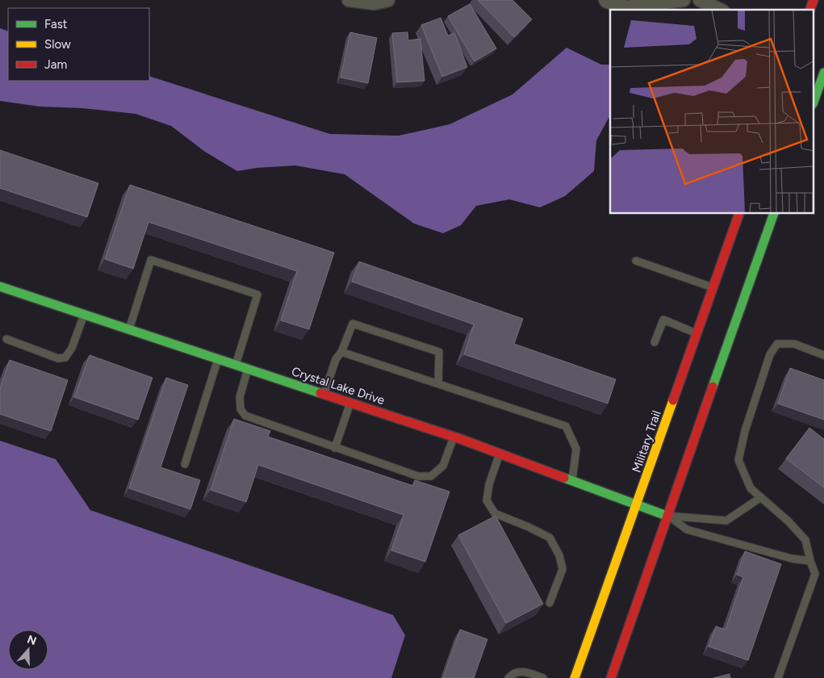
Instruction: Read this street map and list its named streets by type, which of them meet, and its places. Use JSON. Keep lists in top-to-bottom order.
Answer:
{
  "streets": {
    "street": ["Crystal Lake Drive", "Military Trail"]
  },
  "crossings": [
    ["Crystal Lake Drive", "Military Trail"]
  ],
  "legend": ["Fast", "Slow", "Jam"],
  "north": "top"
}
